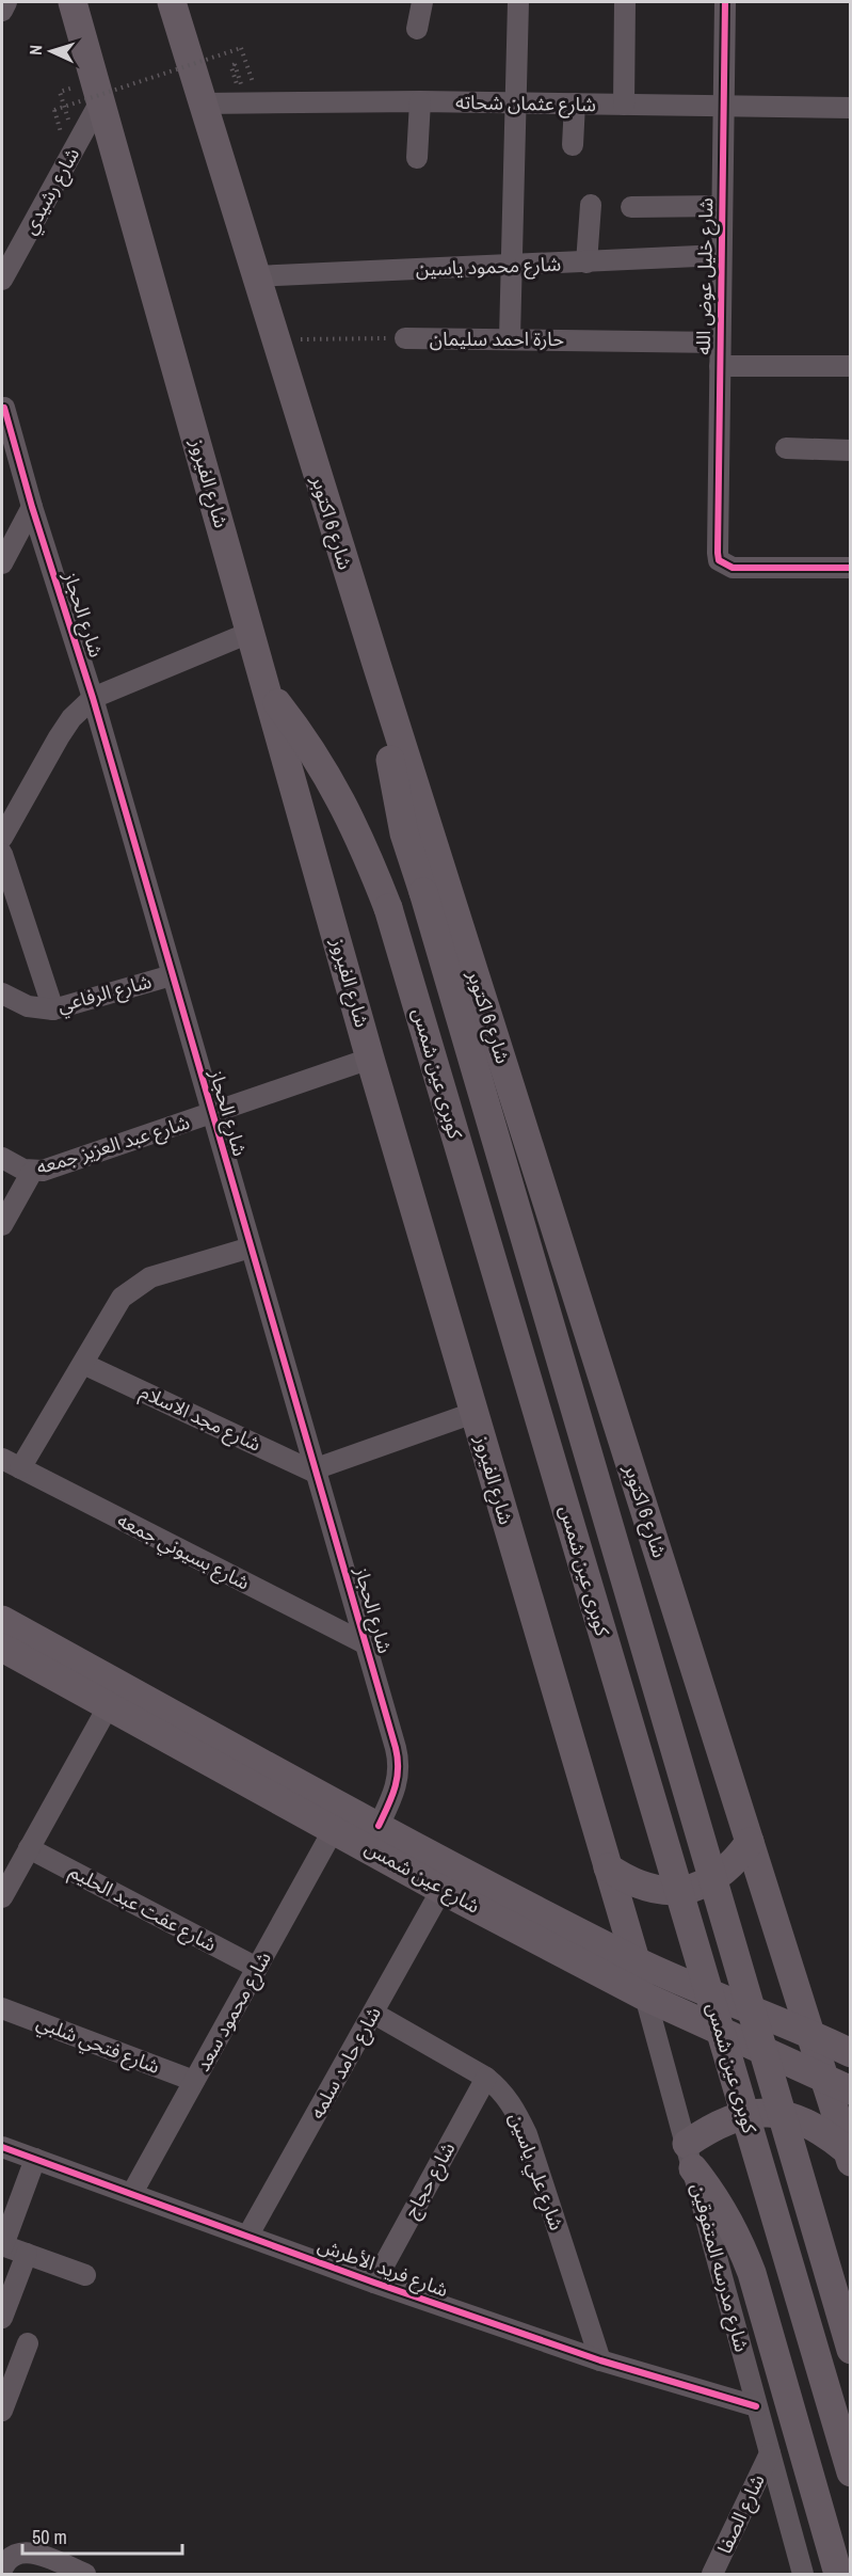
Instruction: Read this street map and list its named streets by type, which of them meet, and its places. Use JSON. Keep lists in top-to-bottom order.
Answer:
{
  "streets": {
    "main road": [
      "شارع الفيروز",
      "شارع 6 اكتوبر",
      "كوبرى عين شمس",
      "شارع عين شمس"
    ],
    "street": [
      "شارع عثمان شحاته",
      "شارع رشيدي",
      "شارع محمود ياسين",
      "شارع خليل عوض الله",
      "حارة احمد سليمان",
      "شارع الحجاز",
      "شارع الرفاعي",
      "شارع عبد العزيز جمعه",
      "شارع مجد الاسلام",
      "شارع بسيوني جمعه",
      "شارع عفت عبد الحليم",
      "شارع محمود سعد",
      "شارع فتحي شلبي",
      "شارع حامد سلمه",
      "شارع علي ياسين",
      "شارع حجاج",
      "شارع فريد الأطرش",
      "شارع مدرسه المتفوقين",
      "شارع الصفا"
    ]
  },
  "crossings": [
    ["شارع عثمان شحاته", "شارع خليل عوض الله"],
    ["شارع عثمان شحاته", "شارع 6 اكتوبر"],
    ["شارع رشيدي", "شارع الفيروز"],
    ["شارع محمود ياسين", "شارع خليل عوض الله"],
    ["شارع محمود ياسين", "شارع 6 اكتوبر"],
    ["شارع خليل عوض الله", "حارة احمد سليمان"],
    ["حارة احمد سليمان", "شارع 6 اكتوبر"],
    ["شارع الفيروز", "كوبرى عين شمس"],
    ["شارع الفيروز", "شارع عبد العزيز جمعه"],
    ["شارع الفيروز", "شارع عين شمس"],
    ["شارع الفيروز", "شارع مدرسه المتفوقين"],
    ["شارع 6 اكتوبر", "كوبرى عين شمس"],
    ["شارع 6 اكتوبر", "شارع عين شمس"],
    ["شارع الحجاز", "شارع الرفاعي"],
    ["شارع الحجاز", "شارع عبد العزيز جمعه"],
    ["شارع الحجاز", "شارع مجد الاسلام"],
    ["شارع الحجاز", "شارع بسيوني جمعه"],
    ["شارع الحجاز", "شارع عين شمس"],
    ["شارع عين شمس", "شارع محمود سعد"],
    ["شارع عين شمس", "شارع حامد سلمه"],
    ["شارع عين شمس", "شارع مدرسه المتفوقين"],
    ["شارع عفت عبد الحليم", "شارع محمود سعد"],
    ["شارع محمود سعد", "شارع فتحي شلبي"],
    ["شارع محمود سعد", "شارع فريد الأطرش"],
    ["شارع حامد سلمه", "شارع علي ياسين"],
    ["شارع حامد سلمه", "شارع فريد الأطرش"],
    ["شارع علي ياسين", "شارع حجاج"],
    ["شارع علي ياسين", "شارع فريد الأطرش"],
    ["شارع حجاج", "شارع فريد الأطرش"],
    ["شارع فريد الأطرش", "شارع مدرسه المتفوقين"],
    ["شارع مدرسه المتفوقين", "شارع الصفا"]
  ],
  "scale_bar": "50 m",
  "north": "left"
}
